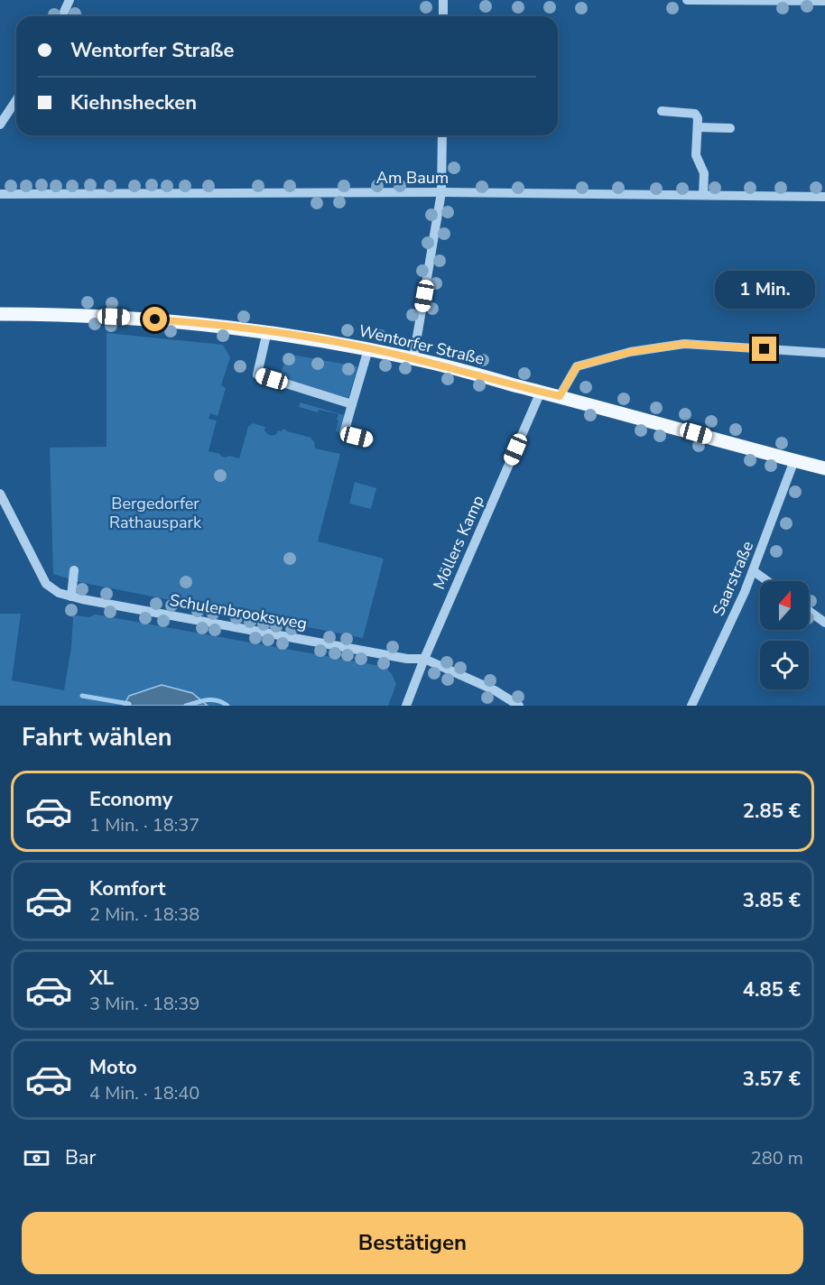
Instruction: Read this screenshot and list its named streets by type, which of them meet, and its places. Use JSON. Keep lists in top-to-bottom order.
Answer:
{
  "streets": {
    "main road": ["Wentorfer Straße"],
    "street": [
      "Am Baum",
      "Möllers Kamp",
      "Saarstraße",
      "Schulenbrooksweg"
    ]
  },
  "crossings": [
    ["Wentorfer Straße", "Möllers Kamp"],
    ["Wentorfer Straße", "Saarstraße"],
    ["Möllers Kamp", "Schulenbrooksweg"]
  ],
  "parks": ["Bergedorfer Rathauspark"],
  "north": "top",
  "page": {
    "banner": ["Wentorfer Straße", "Kiehnshecken"],
    "bubble": "1 Min.",
    "heading": "Fahrt wählen",
    "list": [
      {
        "name": "Economy",
        "note": "1 Min. · 18:37",
        "value": "2.85 €"
      },
      {
        "name": "Komfort",
        "note": "2 Min. · 18:38",
        "value": "3.85 €"
      },
      {
        "name": "XL",
        "note": "3 Min. · 18:39",
        "value": "4.85 €"
      },
      {
        "name": "Moto",
        "note": "4 Min. · 18:40",
        "value": "3.57 €"
      }
    ],
    "pay": ["Bar", "280 m"],
    "buttons": "Bestätigen"
  }
}
